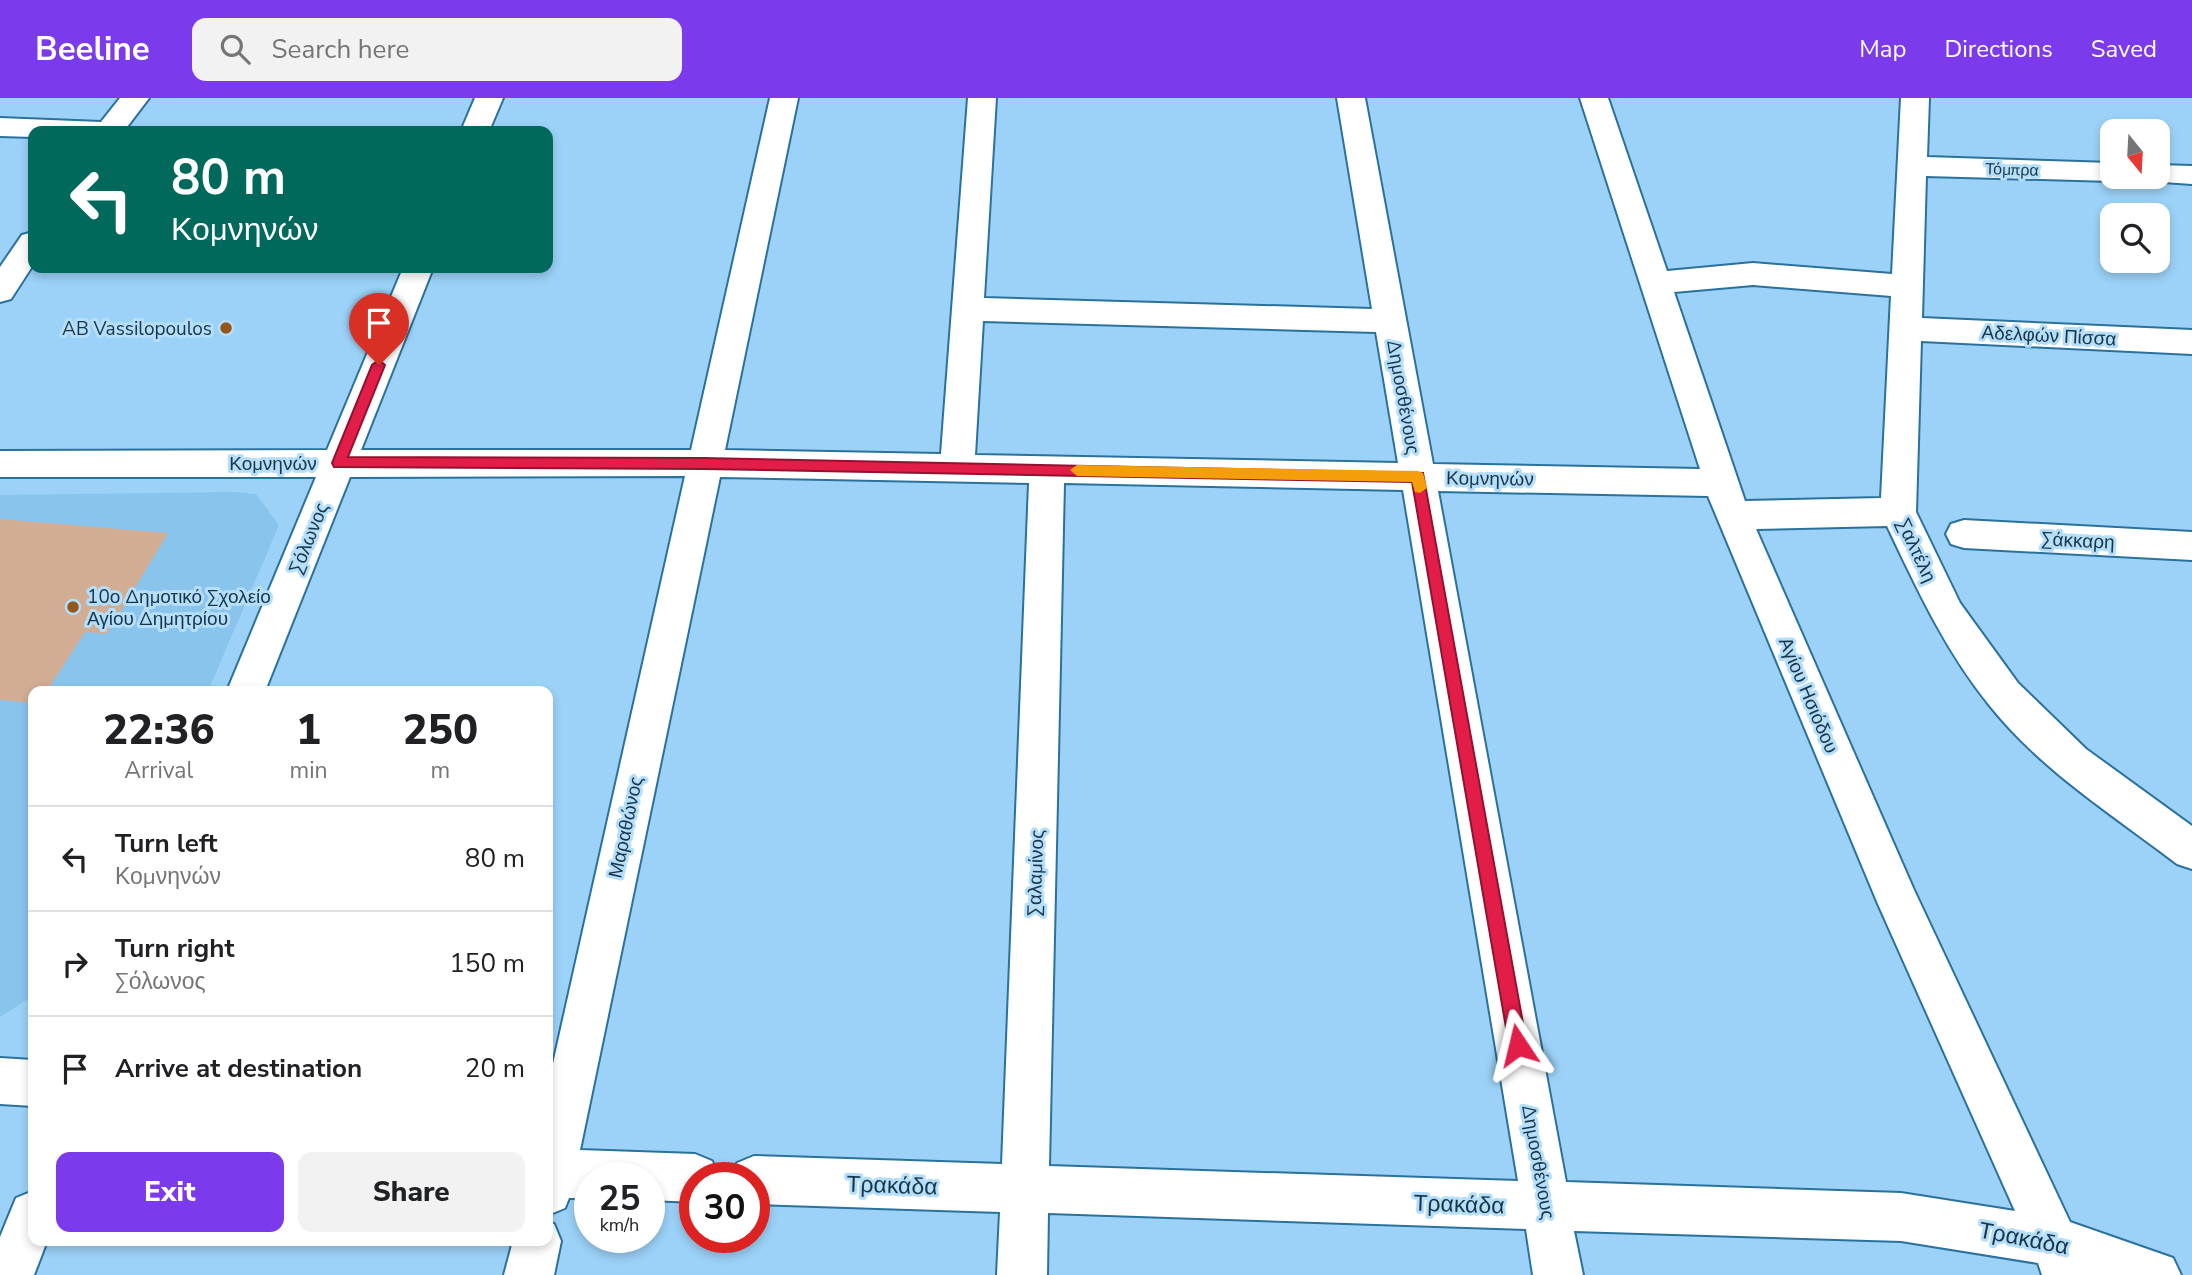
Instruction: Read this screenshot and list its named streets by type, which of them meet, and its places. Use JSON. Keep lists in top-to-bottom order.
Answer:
{
  "streets": {
    "street": [
      "Τόμπρα",
      "Αδελφών Πίσσα",
      "Δημοσθένους",
      "Κομνηνών",
      "Σόλωνος",
      "Σάκκαρη",
      "Σαλτέλη",
      "Αγίου Ησιόδου",
      "Μαραθώνος",
      "Σαλαμίνος",
      "Τρακάδα"
    ]
  },
  "crossings": [
    ["Τόμπρα", "Σαλτέλη"],
    ["Αδελφών Πίσσα", "Σαλτέλη"],
    ["Δημοσθένους", "Κομνηνών"],
    ["Δημοσθένους", "Τρακάδα"],
    ["Κομνηνών", "Σόλωνος"],
    ["Κομνηνών", "Σαλτέλη"],
    ["Κομνηνών", "Αγίου Ησιόδου"],
    ["Κομνηνών", "Μαραθώνος"],
    ["Κομνηνών", "Σαλαμίνος"],
    ["Αγίου Ησιόδου", "Τρακάδα"],
    ["Σαλαμίνος", "Τρακάδα"]
  ],
  "places": ["AB Vassilopoulos", "10ο Δημοτικό Σχολείο Αγίου Δημητρίου"],
  "north": "bottom",
  "page": {
    "header": "Beeline",
    "search": "Search here",
    "nav": ["Map", "Directions", "Saved"],
    "turn": ["80 m", "Κομνηνών"],
    "eta": [
      "22:36",
      "Arrival",
      "1",
      "min",
      "250",
      "m"
    ],
    "list": [
      {
        "name": "Turn left",
        "note": "Κομνηνών",
        "value": "80 m"
      },
      {
        "name": "Turn right",
        "note": "Σόλωνος",
        "value": "150 m"
      },
      {
        "name": "Arrive at destination",
        "value": "20 m"
      }
    ],
    "buttons": ["Exit", "Share"],
    "speed": "25 km/h",
    "limit": "30"
  }
}
